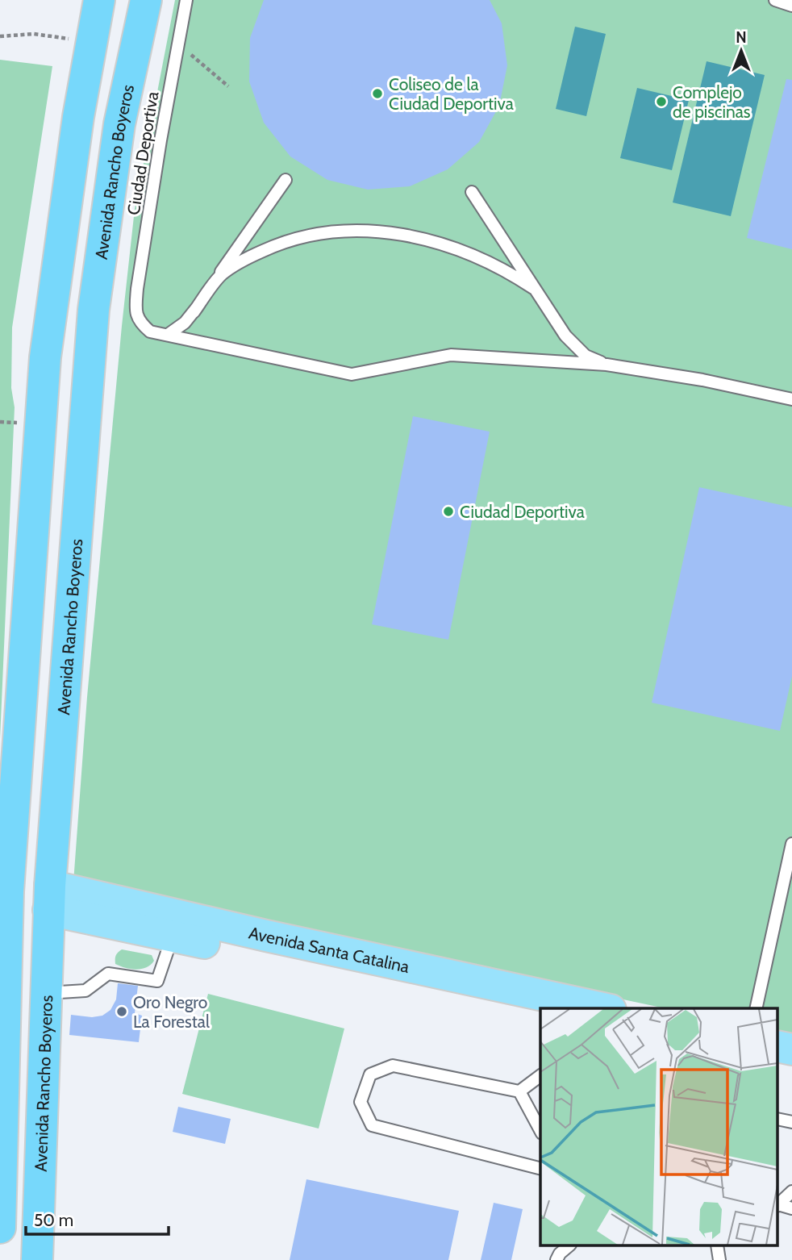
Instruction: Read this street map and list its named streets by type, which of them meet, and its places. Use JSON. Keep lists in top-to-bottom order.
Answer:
{
  "streets": {
    "highway": ["Avenida Rancho Boyeros"],
    "main road": ["Avenida Santa Catalina"],
    "lane": ["Ciudad Deportiva"]
  },
  "crossings": [
    ["Avenida Rancho Boyeros", "Avenida Santa Catalina"]
  ],
  "places": [
    "Coliseo de la Ciudad Deportiva",
    "Complejo de piscinas",
    "Ciudad Deportiva",
    "Oro Negro La Forestal"
  ],
  "scale_bar": "50 m",
  "north": "top"
}
